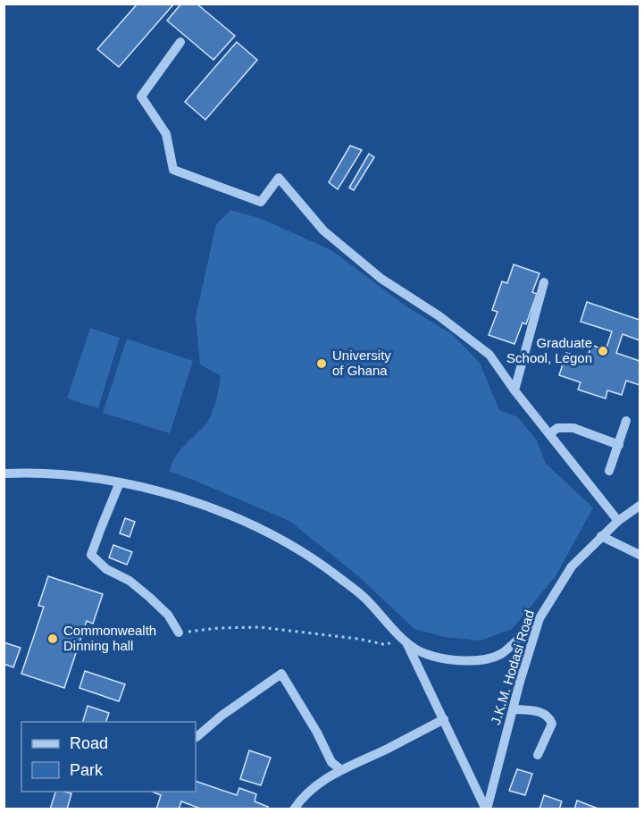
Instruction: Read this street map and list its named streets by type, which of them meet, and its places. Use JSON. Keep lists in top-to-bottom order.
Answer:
{
  "streets": {
    "street": ["J.K.M. Hodasi Road"]
  },
  "places": ["Graduate School, Legon", "University of Ghana", "Commonwealth Dinning hall"],
  "legend": ["Road", "Park"]
}
